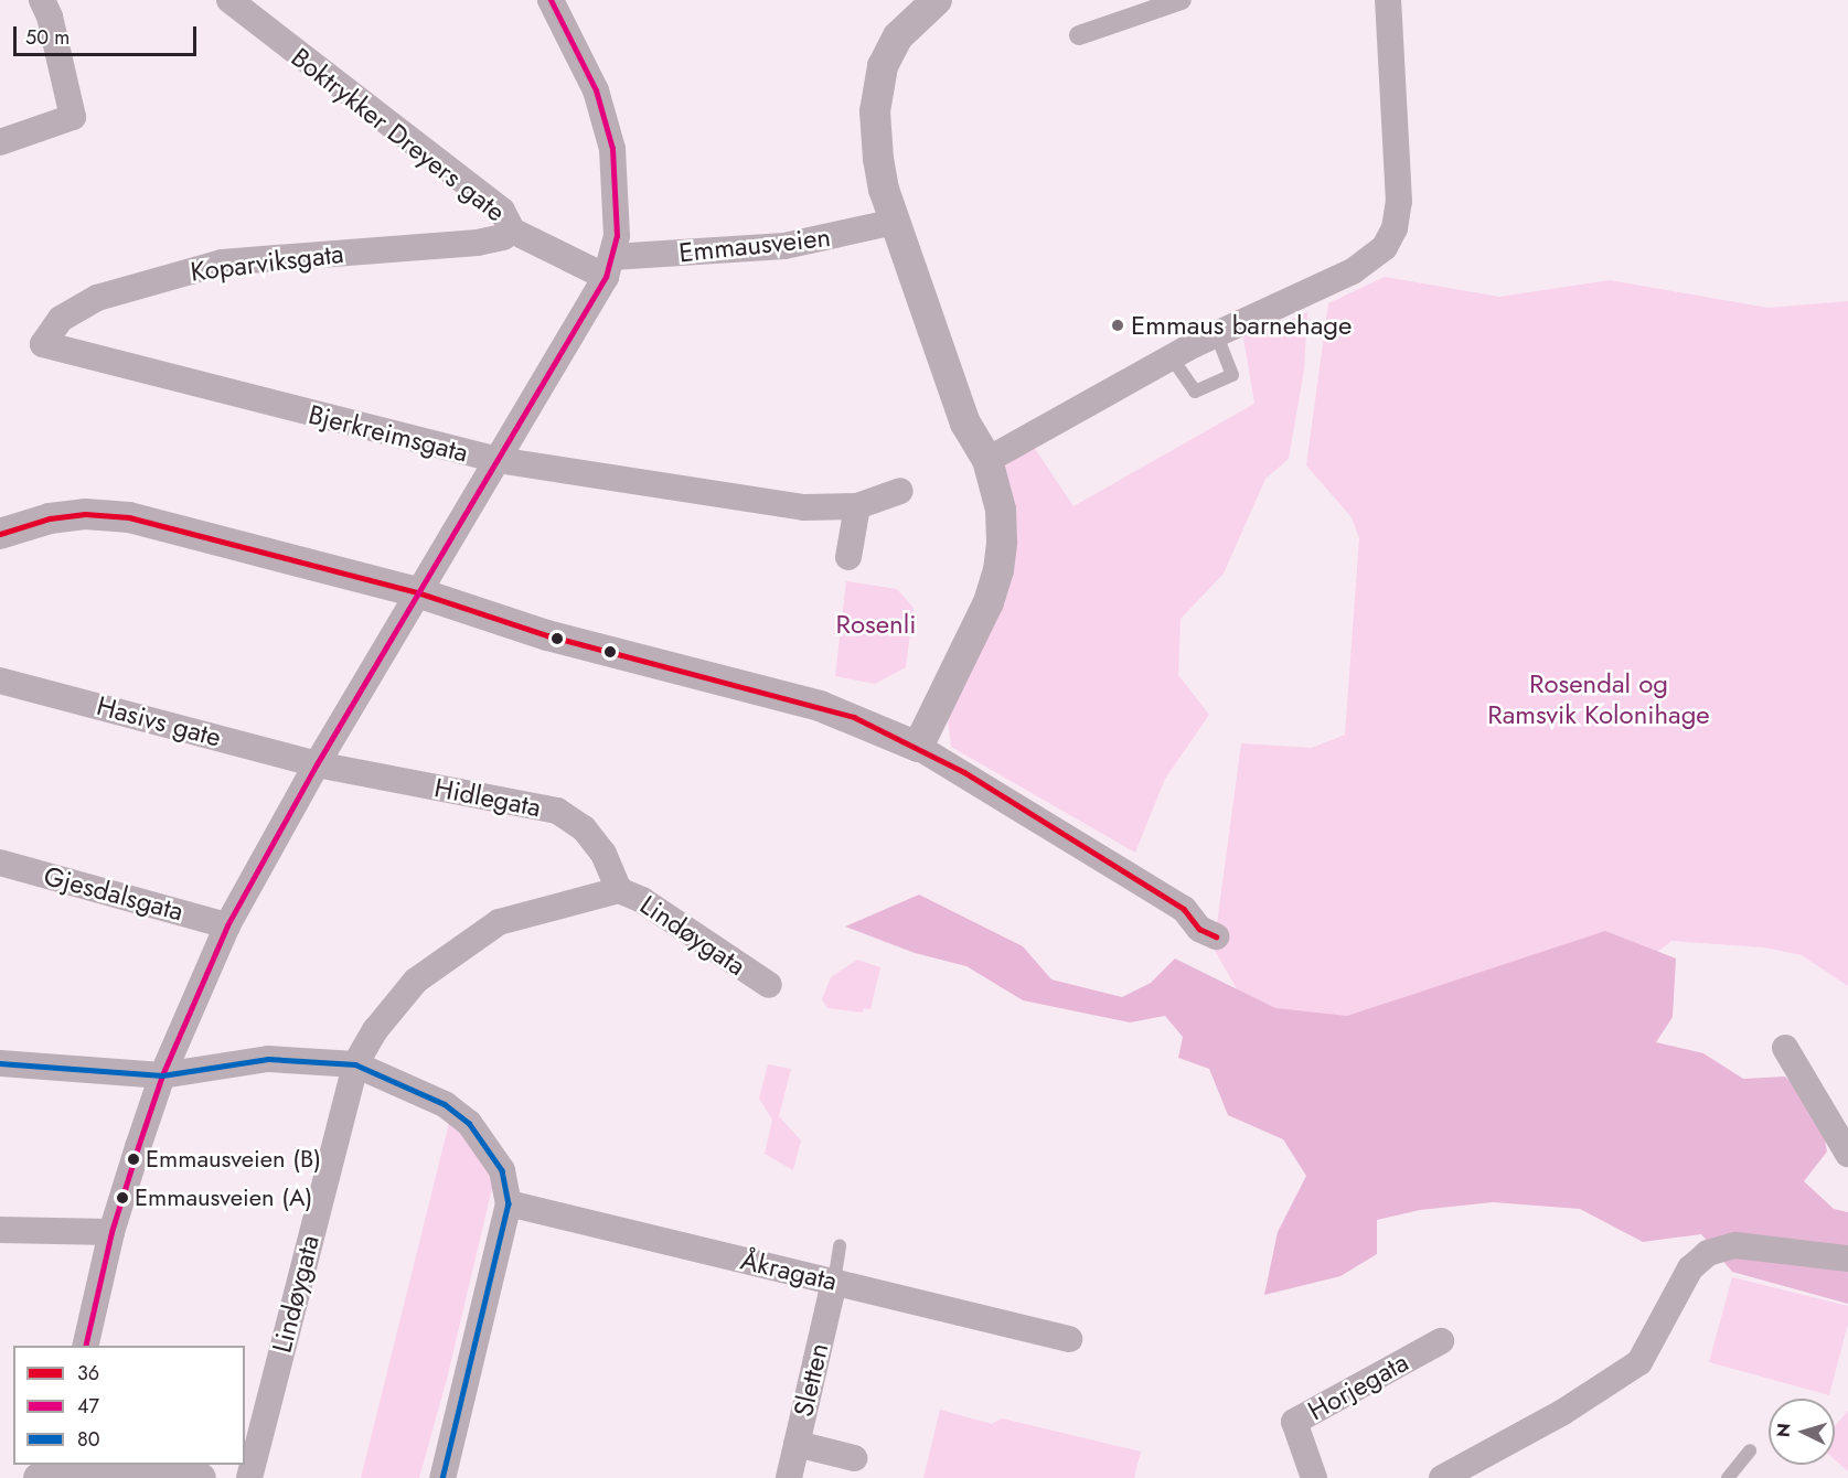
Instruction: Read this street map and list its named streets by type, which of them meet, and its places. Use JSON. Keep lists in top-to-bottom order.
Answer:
{
  "streets": {
    "street": [
      "Boktrykker Dreyers gate",
      "Emmausveien",
      "Koparviksgata",
      "Bjerkreimsgata",
      "Hasivs gate",
      "Hidlegata",
      "Gjesdalsgata",
      "Lindøygata",
      "Åkragata",
      "Sletten",
      "Horjegata"
    ]
  },
  "crossings": [
    ["Boktrykker Dreyers gate", "Emmausveien"],
    ["Boktrykker Dreyers gate", "Koparviksgata"],
    ["Koparviksgata", "Bjerkreimsgata"],
    ["Hasivs gate", "Hidlegata"],
    ["Hidlegata", "Lindøygata"],
    ["Åkragata", "Sletten"]
  ],
  "parks": ["Rosenli", "Rosendal og Ramsvik Kolonihage"],
  "places": ["Emmaus barnehage", "Emmausveien (B)", "Emmausveien (A)"],
  "lines": ["transit line 47", "transit line 36", "transit line 80"],
  "legend": ["36", "47", "80"],
  "scale_bar": "50 m",
  "north": "left"
}
